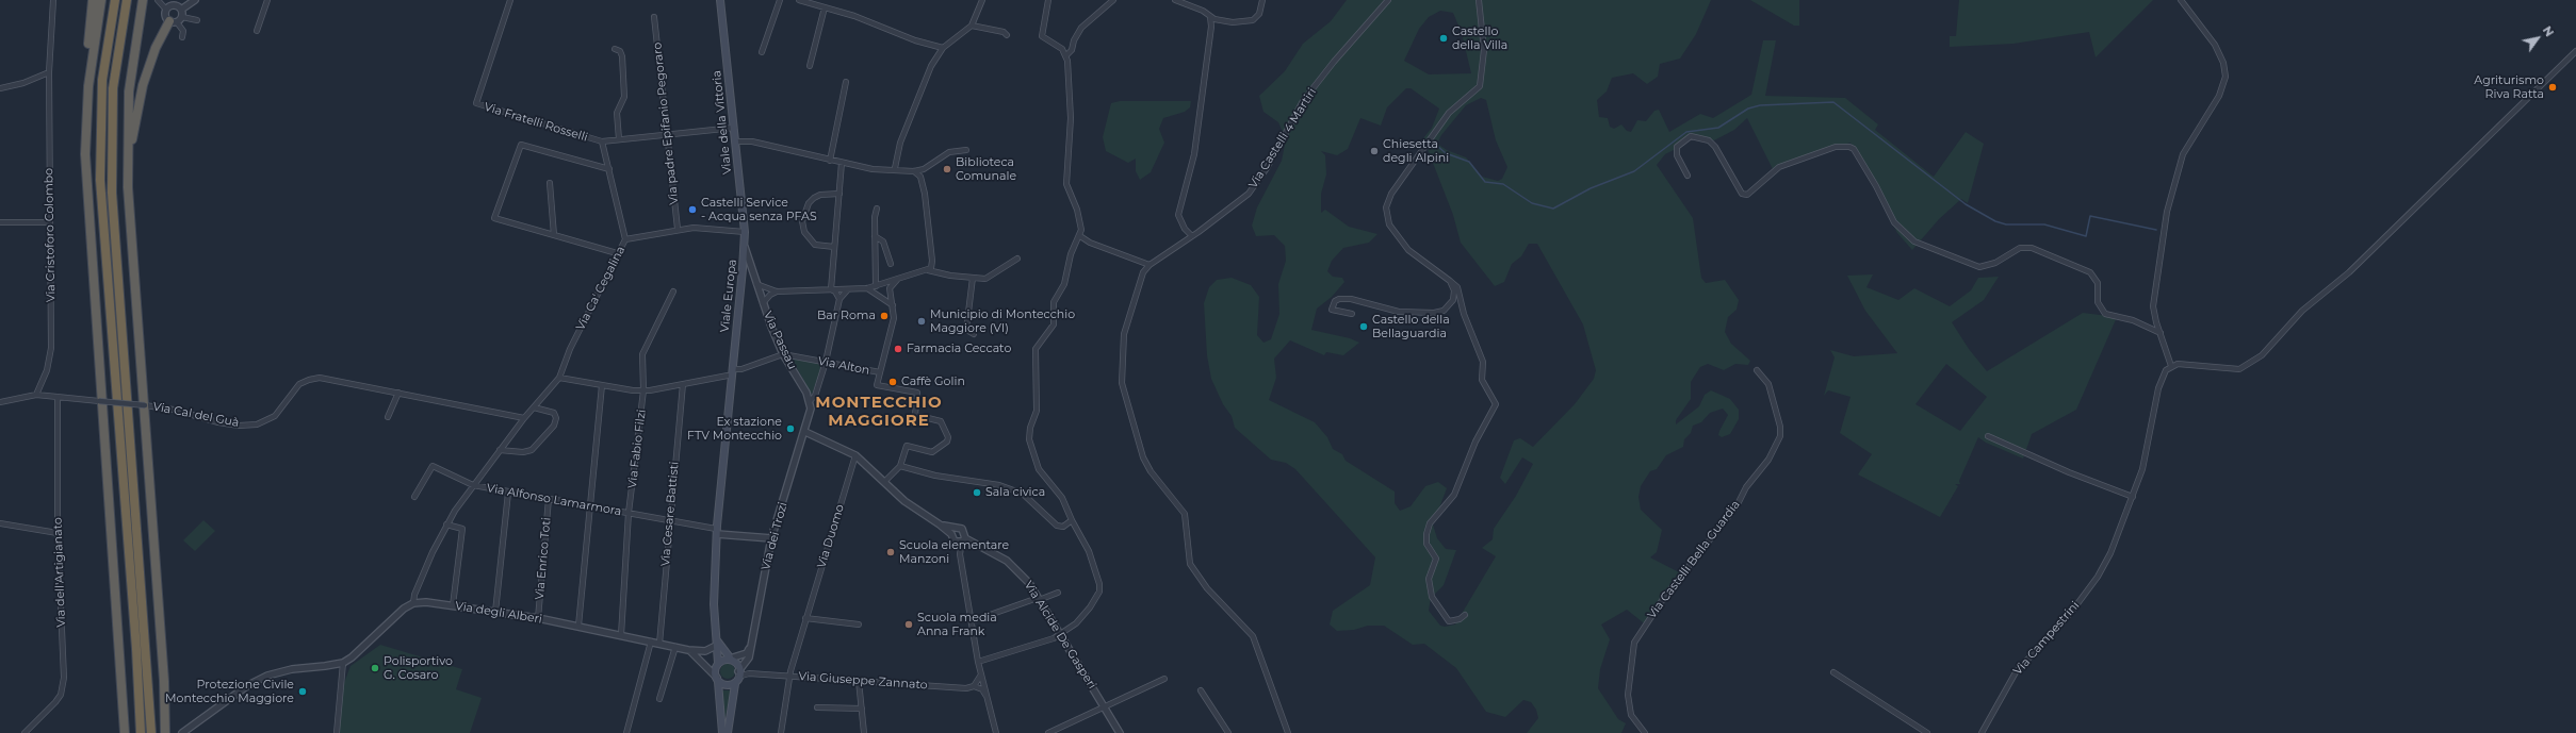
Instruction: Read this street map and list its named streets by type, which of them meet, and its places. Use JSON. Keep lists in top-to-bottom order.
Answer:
{
  "streets": {
    "main road": ["Viale della Vittoria", "Viale Europa"],
    "street": [
      "Via Fratelli Rosselli",
      "Via padre Epifanio Pegoraro",
      "Via Castelli 4 Martiri",
      "Via Cristoforo Colombo",
      "Via Ca' Cegalina",
      "Via Passau",
      "Via Alton",
      "Via Cal del Guà",
      "Via Fabio Filzi",
      "Via Alfonso Lamarmora",
      "Via Cesare Battisti",
      "Via dei Trozi",
      "Via Duomo",
      "Via Enrico Toti",
      "Via Castelli Bella Guardia",
      "Via dell'Artigianato",
      "Via degli Alberi",
      "Via Alcide De Gasperi",
      "Via Campestrini",
      "Via Giuseppe Zannato"
    ]
  },
  "crossings": [
    ["Viale della Vittoria", "Via Ca' Cegalina"],
    ["Viale della Vittoria", "Viale Europa"],
    ["Viale della Vittoria", "Via Passau"],
    ["Via padre Epifanio Pegoraro", "Via Ca' Cegalina"],
    ["Via Cristoforo Colombo", "Via Cal del Guà"],
    ["Viale Europa", "Via Passau"],
    ["Viale Europa", "Via Alfonso Lamarmora"],
    ["Viale Europa", "Via dei Trozi"],
    ["Viale Europa", "Via degli Alberi"],
    ["Viale Europa", "Via Giuseppe Zannato"],
    ["Via Passau", "Via Alton"],
    ["Via Cal del Guà", "Via dell'Artigianato"],
    ["Via Fabio Filzi", "Via Alfonso Lamarmora"],
    ["Via Fabio Filzi", "Via degli Alberi"],
    ["Via Alfonso Lamarmora", "Via Cesare Battisti"],
    ["Via Alfonso Lamarmora", "Via Enrico Toti"],
    ["Via Cesare Battisti", "Via degli Alberi"],
    ["Via dei Trozi", "Via degli Alberi"],
    ["Via dei Trozi", "Via Giuseppe Zannato"],
    ["Via Duomo", "Via Giuseppe Zannato"],
    ["Via Enrico Toti", "Via degli Alberi"],
    ["Via degli Alberi", "Via Giuseppe Zannato"]
  ],
  "districts": ["MONTECCHIO MAGGIORE"],
  "places": [
    "Castello della Villa",
    "Agriturismo Riva Ratta",
    "Chiesetta degli Alpini",
    "Biblioteca Comunale",
    "Castelli Service - Acqua senza PFAS",
    "Bar Roma",
    "Municipio di Montecchio Maggiore (VI)",
    "Castello della Bellaguardia",
    "Farmacia Ceccato",
    "Caffè Golin",
    "Ex stazione FTV Montecchio",
    "Sala civica",
    "Scuola elementare Manzoni",
    "Scuola media Anna Frank",
    "Polisportivo G. Cosaro",
    "Protezione Civile Montecchio Maggiore"
  ],
  "north": "top right"
}
